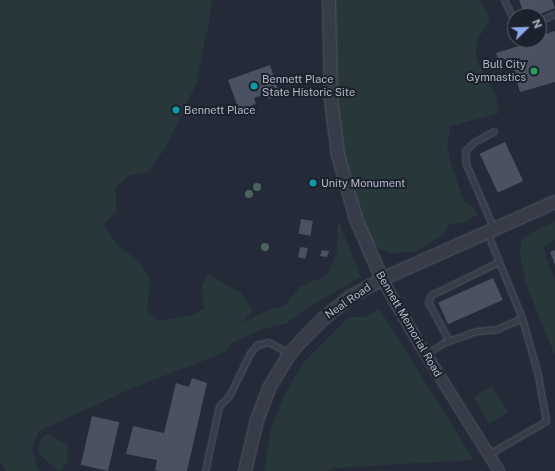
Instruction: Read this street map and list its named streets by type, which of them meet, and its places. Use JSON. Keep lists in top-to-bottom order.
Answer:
{
  "streets": {
    "street": ["Neal Road", "Bennett Memorial Road"]
  },
  "crossings": [
    ["Neal Road", "Bennett Memorial Road"]
  ],
  "places": [
    "Bull City Gymnastics",
    "Bennett Place State Historic Site",
    "Bennett Place",
    "Unity Monument"
  ],
  "north": "top right"
}
